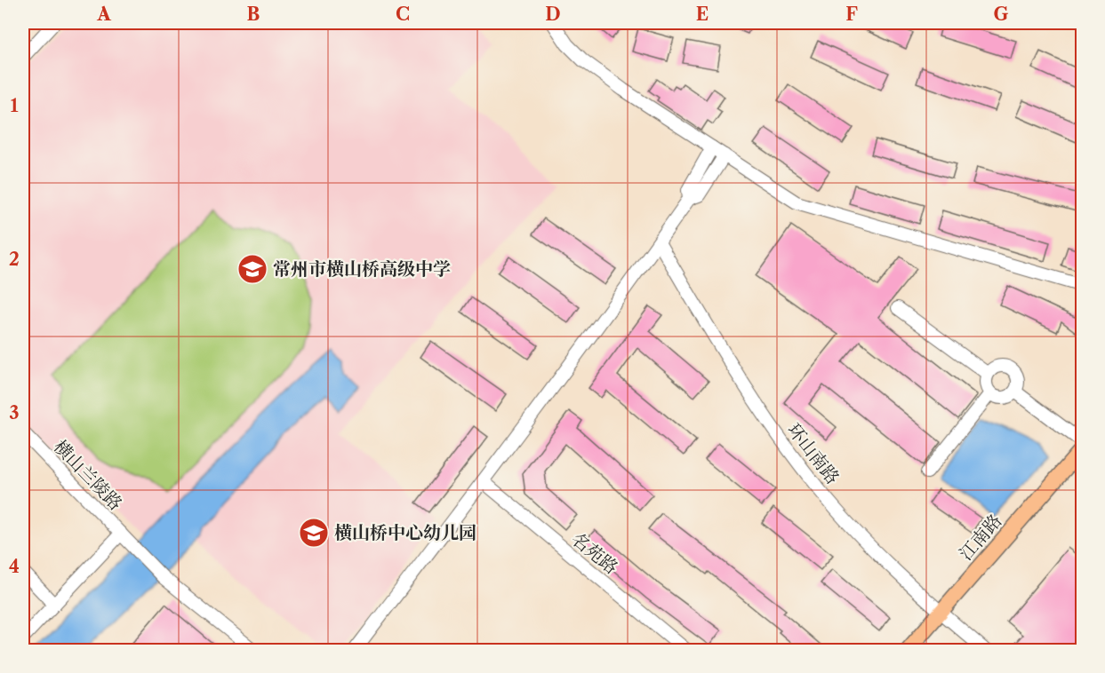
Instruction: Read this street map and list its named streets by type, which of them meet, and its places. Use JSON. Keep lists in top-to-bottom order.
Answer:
{
  "streets": {
    "main road": ["江南路"],
    "street": ["环山南路", "横山兰陵路", "名苑路"]
  },
  "crossings": [
    ["环山南路", "江南路"]
  ],
  "places": {
    "school or university": ["常州市横山桥高级中学", "横山桥中心幼儿园"]
  },
  "grid": {
    "columns": [
      "A",
      "B",
      "C",
      "D",
      "E",
      "F",
      "G"
    ],
    "rows": [
      "1",
      "2",
      "3",
      "4"
    ]
  }
}
